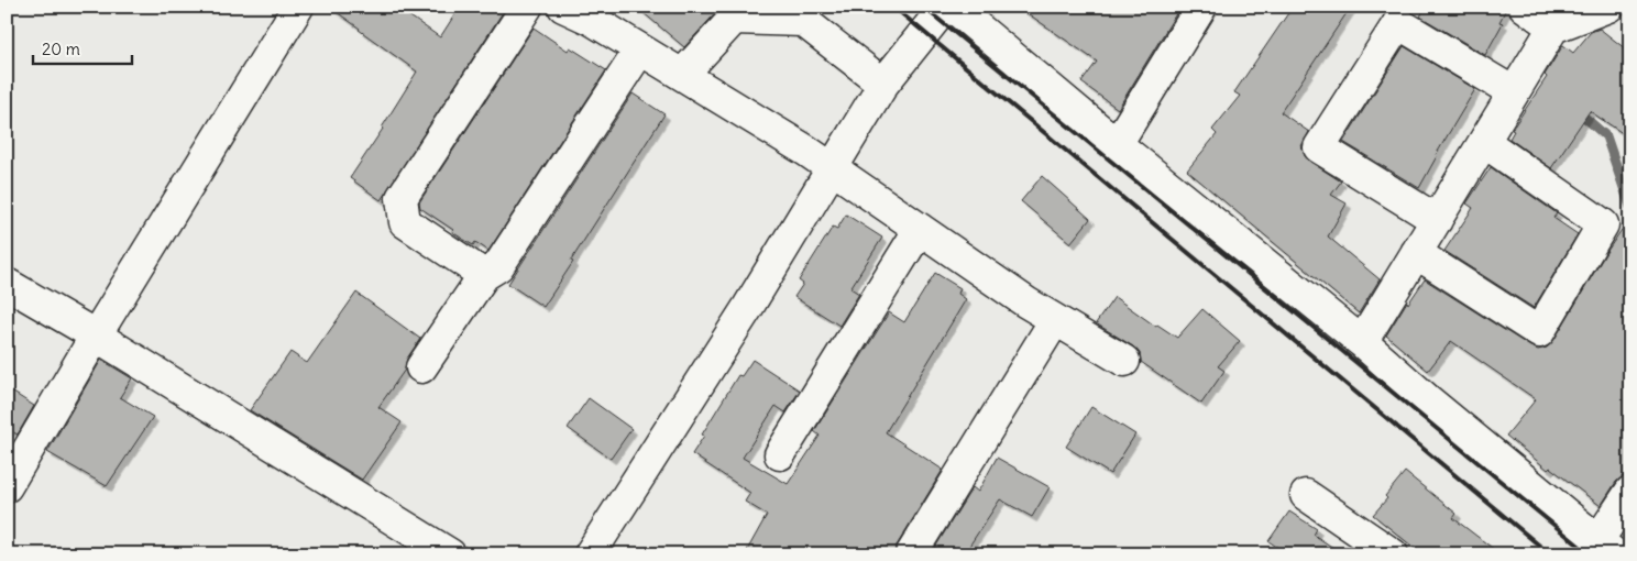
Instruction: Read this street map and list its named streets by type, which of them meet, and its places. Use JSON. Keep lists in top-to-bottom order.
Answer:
{
  "scale_bar": "20 m"
}
